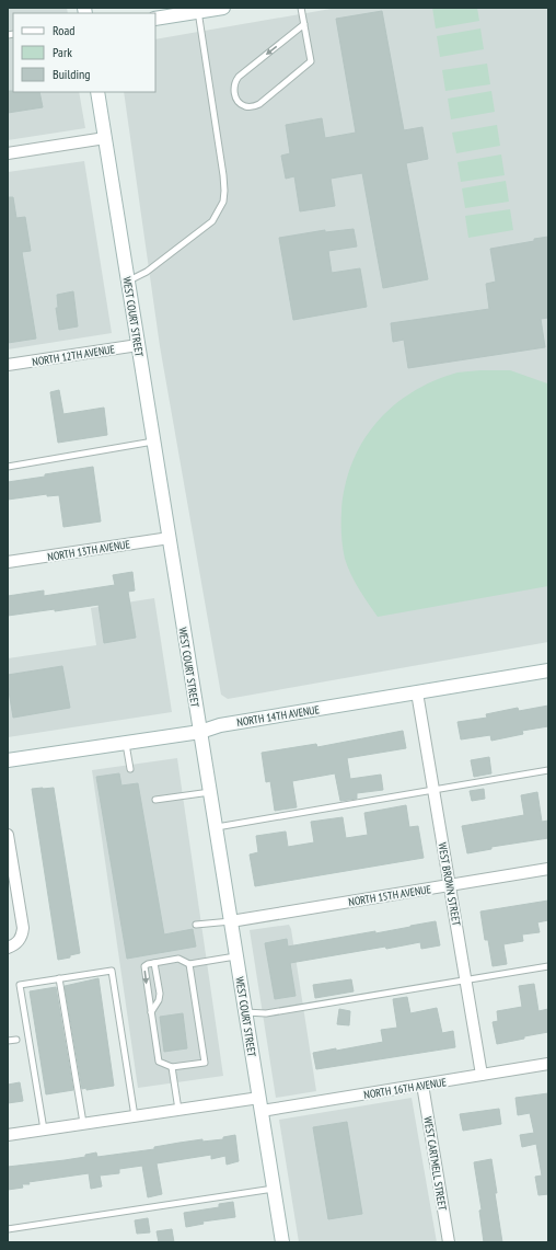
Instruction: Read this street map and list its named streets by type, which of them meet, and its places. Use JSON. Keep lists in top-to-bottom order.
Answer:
{
  "streets": {
    "main road": ["WEST COURT STREET", "NORTH 14TH AVENUE"],
    "street": [
      "NORTH 12TH AVENUE",
      "NORTH 13TH AVENUE",
      "WEST BROWN STREET",
      "NORTH 15TH AVENUE",
      "NORTH 16TH AVENUE",
      "WEST CARTMELL STREET"
    ]
  },
  "crossings": [
    ["WEST COURT STREET", "NORTH 12TH AVENUE"],
    ["WEST COURT STREET", "NORTH 13TH AVENUE"],
    ["WEST COURT STREET", "NORTH 14TH AVENUE"],
    ["WEST COURT STREET", "NORTH 15TH AVENUE"],
    ["WEST COURT STREET", "NORTH 16TH AVENUE"],
    ["NORTH 14TH AVENUE", "WEST BROWN STREET"],
    ["WEST BROWN STREET", "NORTH 15TH AVENUE"],
    ["WEST BROWN STREET", "NORTH 16TH AVENUE"],
    ["NORTH 16TH AVENUE", "WEST CARTMELL STREET"]
  ],
  "legend": ["Road", "Park", "Building"]
}
